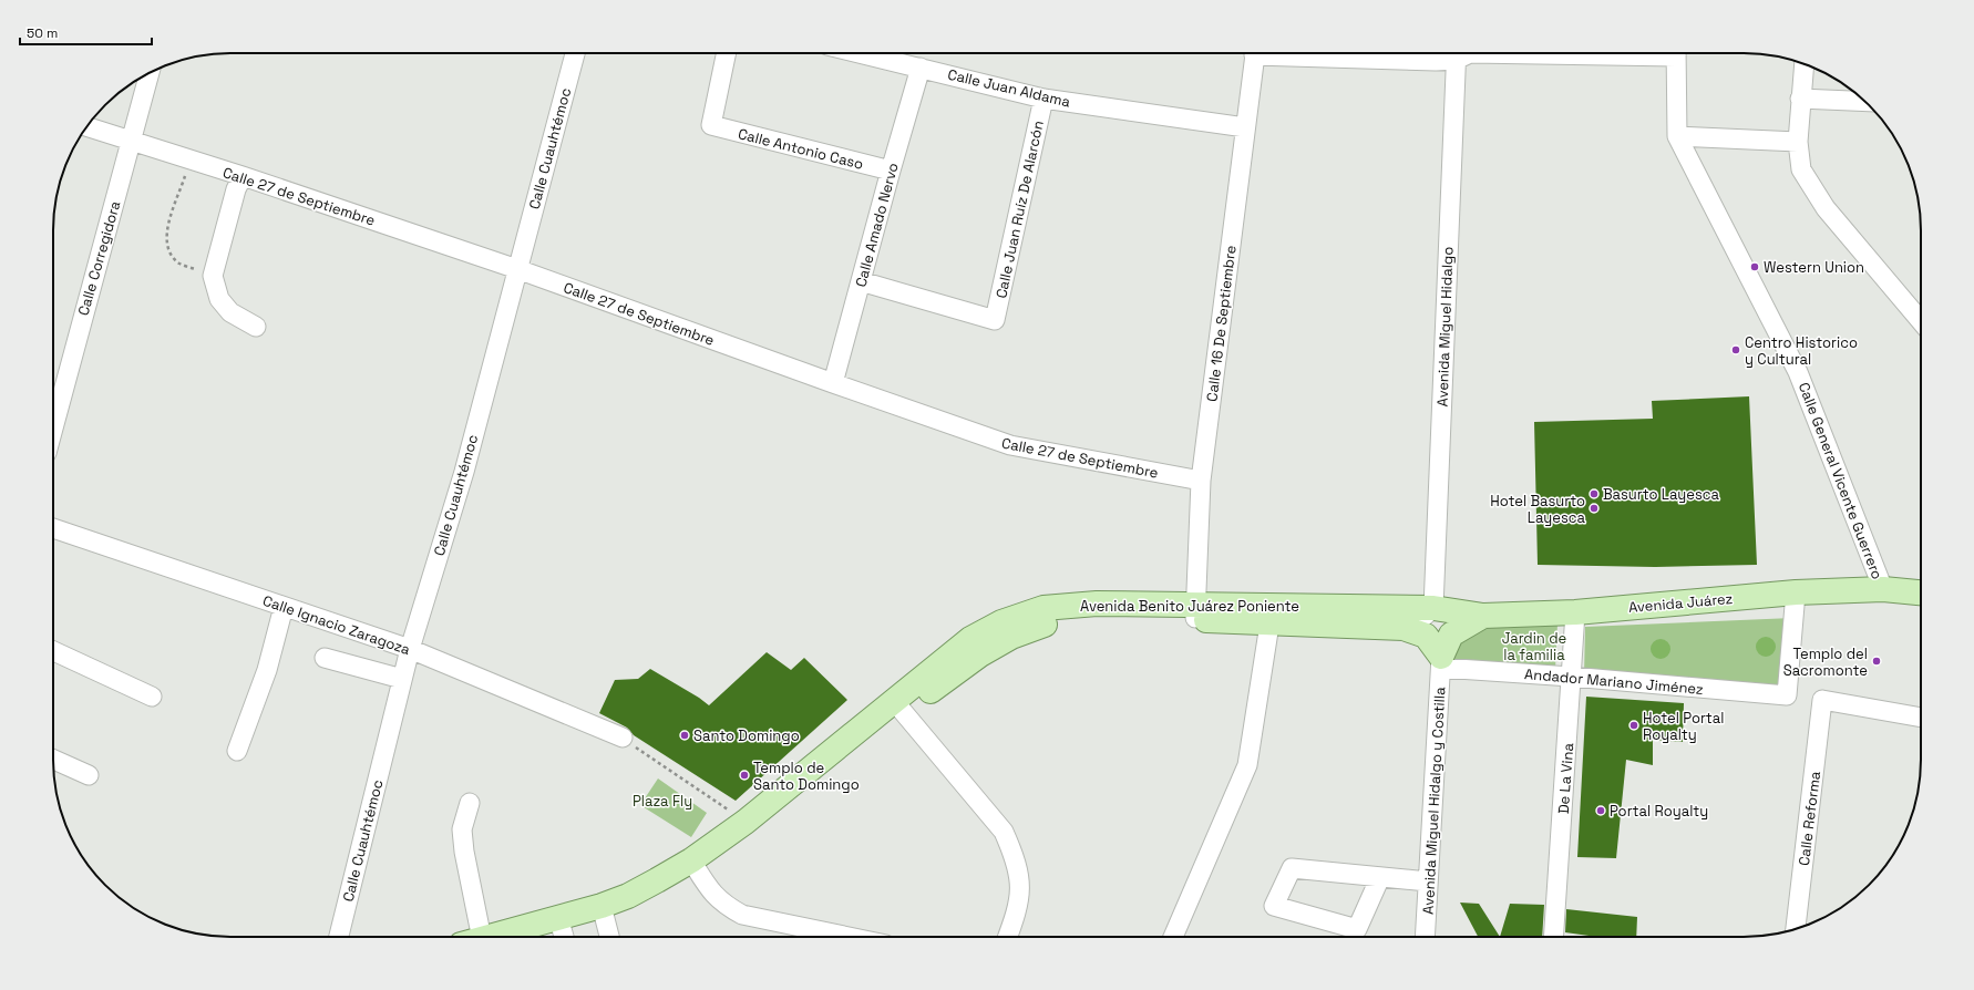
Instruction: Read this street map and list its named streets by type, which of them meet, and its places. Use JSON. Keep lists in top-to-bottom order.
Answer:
{
  "streets": {
    "main road": ["Avenida Juárez", "Avenida Benito Juárez Poniente"],
    "street": [
      "Calle Juan Aldama",
      "Calle Cuauhtémoc",
      "Calle Antonio Caso",
      "Calle 27 de Septiembre",
      "Calle Juan Ruíz De Alarcón",
      "Calle Amado Nervo",
      "Calle Corregidora",
      "Calle 16 De Septiembre",
      "Avenida Miguel Hidalgo",
      "Calle General Vicente Guerrero",
      "Calle Ignacio Zaragoza",
      "Andador Mariano Jiménez",
      "De La Vina",
      "Avenida Miguel Hidalgo y Costilla",
      "Calle Reforma"
    ]
  },
  "crossings": [
    ["Calle Juan Aldama", "Calle Juan Ruíz De Alarcón"],
    ["Calle Juan Aldama", "Calle Amado Nervo"],
    ["Calle Juan Aldama", "Calle 16 De Septiembre"],
    ["Calle Cuauhtémoc", "Calle 27 de Septiembre"],
    ["Calle Cuauhtémoc", "Calle Ignacio Zaragoza"],
    ["Calle Antonio Caso", "Calle Amado Nervo"],
    ["Calle 27 de Septiembre", "Calle Amado Nervo"],
    ["Calle 27 de Septiembre", "Calle Corregidora"],
    ["Calle 27 de Septiembre", "Calle 16 De Septiembre"],
    ["Calle Juan Ruíz De Alarcón", "Calle Amado Nervo"],
    ["Calle 16 De Septiembre", "Avenida Benito Juárez Poniente"],
    ["Avenida Miguel Hidalgo", "Avenida Juárez"],
    ["Avenida Miguel Hidalgo", "Avenida Benito Juárez Poniente"],
    ["Calle General Vicente Guerrero", "Avenida Juárez"],
    ["Avenida Juárez", "Avenida Benito Juárez Poniente"],
    ["Avenida Juárez", "Andador Mariano Jiménez"],
    ["Avenida Juárez", "De La Vina"],
    ["Avenida Benito Juárez Poniente", "Andador Mariano Jiménez"],
    ["Avenida Benito Juárez Poniente", "Avenida Miguel Hidalgo y Costilla"],
    ["Andador Mariano Jiménez", "De La Vina"],
    ["Andador Mariano Jiménez", "Avenida Miguel Hidalgo y Costilla"]
  ],
  "parks": ["Jardin de la familia", "Plaza Fly"],
  "places": [
    "Western Union",
    "Centro Historico y Cultural",
    "Basurto Layesca",
    "Hotel Basurto Layesca",
    "Templo del Sacromonte",
    "Hotel Portal Royalty",
    "Santo Domingo",
    "Templo de Santo Domingo",
    "Portal Royalty"
  ],
  "scale_bar": "50 m"
}
